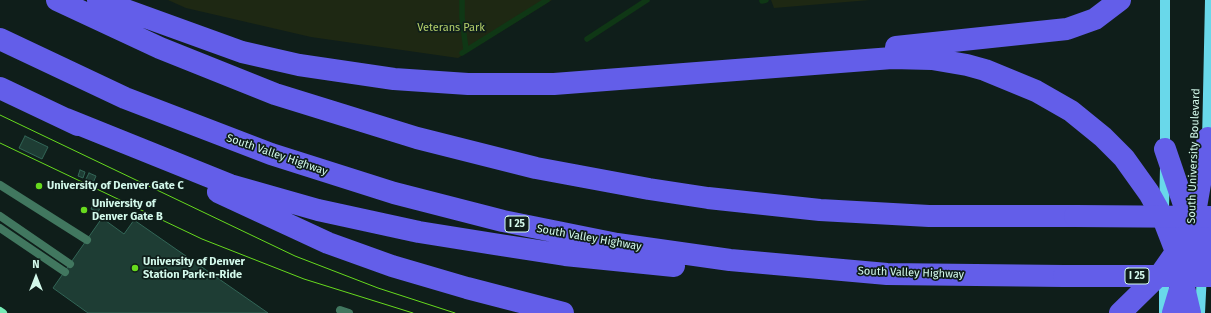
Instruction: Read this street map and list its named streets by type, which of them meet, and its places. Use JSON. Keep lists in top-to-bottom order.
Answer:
{
  "streets": {
    "highway": ["South Valley Highway", "I 25"],
    "main road": ["South University Boulevard"]
  },
  "parks": ["Veterans Park"],
  "places": ["University of Denver Gate C", "University of Denver Gate B", "University of Denver Station Park-n-Ride"],
  "north": "top"
}
